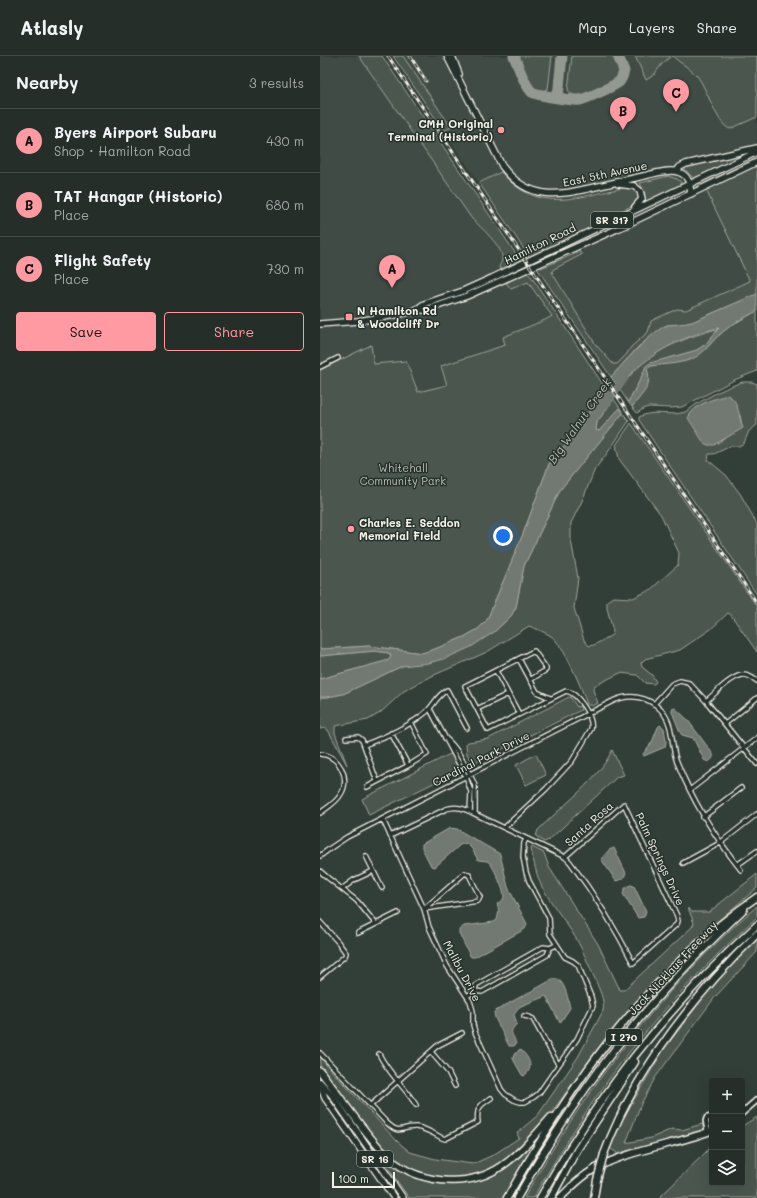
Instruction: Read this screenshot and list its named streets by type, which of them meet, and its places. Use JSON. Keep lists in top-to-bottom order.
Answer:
{
  "streets": {
    "highway": ["Jack Nicklaus Freeway", "I 270"],
    "main road": [
      "East 5th Avenue",
      "SR 317",
      "Hamilton Road",
      "SR 16"
    ],
    "street": [
      "Cardinal Park Drive",
      "Santa Rosa",
      "Palm Springs Drive",
      "Malibu Drive"
    ]
  },
  "crossings": [
    ["Cardinal Park Drive", "Malibu Drive"],
    ["Santa Rosa", "Palm Springs Drive"]
  ],
  "water": ["Big Walnut Creek"],
  "parks": ["Whitehall Community Park"],
  "places": {
    "other": ["CMH Original Terminal (Historic)", "Charles E. Seddon Memorial Field"],
    "transit": ["N Hamilton Rd & Woodcliff Dr"]
  },
  "scale_bar": "100 m",
  "page": {
    "header": "Atlasly",
    "nav": ["Map", "Layers", "Share"],
    "heading": ["Nearby", "3 results"],
    "pins": ["C", "B", "A"],
    "list": [
      {
        "mark": "A",
        "name": "Byers Airport Subaru",
        "note": "Shop · Hamilton Road",
        "value": "430 m"
      },
      {
        "mark": "B",
        "name": "TAT Hangar (Historic)",
        "note": "Place",
        "value": "680 m"
      },
      {
        "mark": "C",
        "name": "Flight Safety",
        "note": "Place",
        "value": "730 m"
      }
    ],
    "buttons": ["Save", "Share"],
    "map_buttons": ["+", "−"],
    "scale": "100 m"
  }
}
